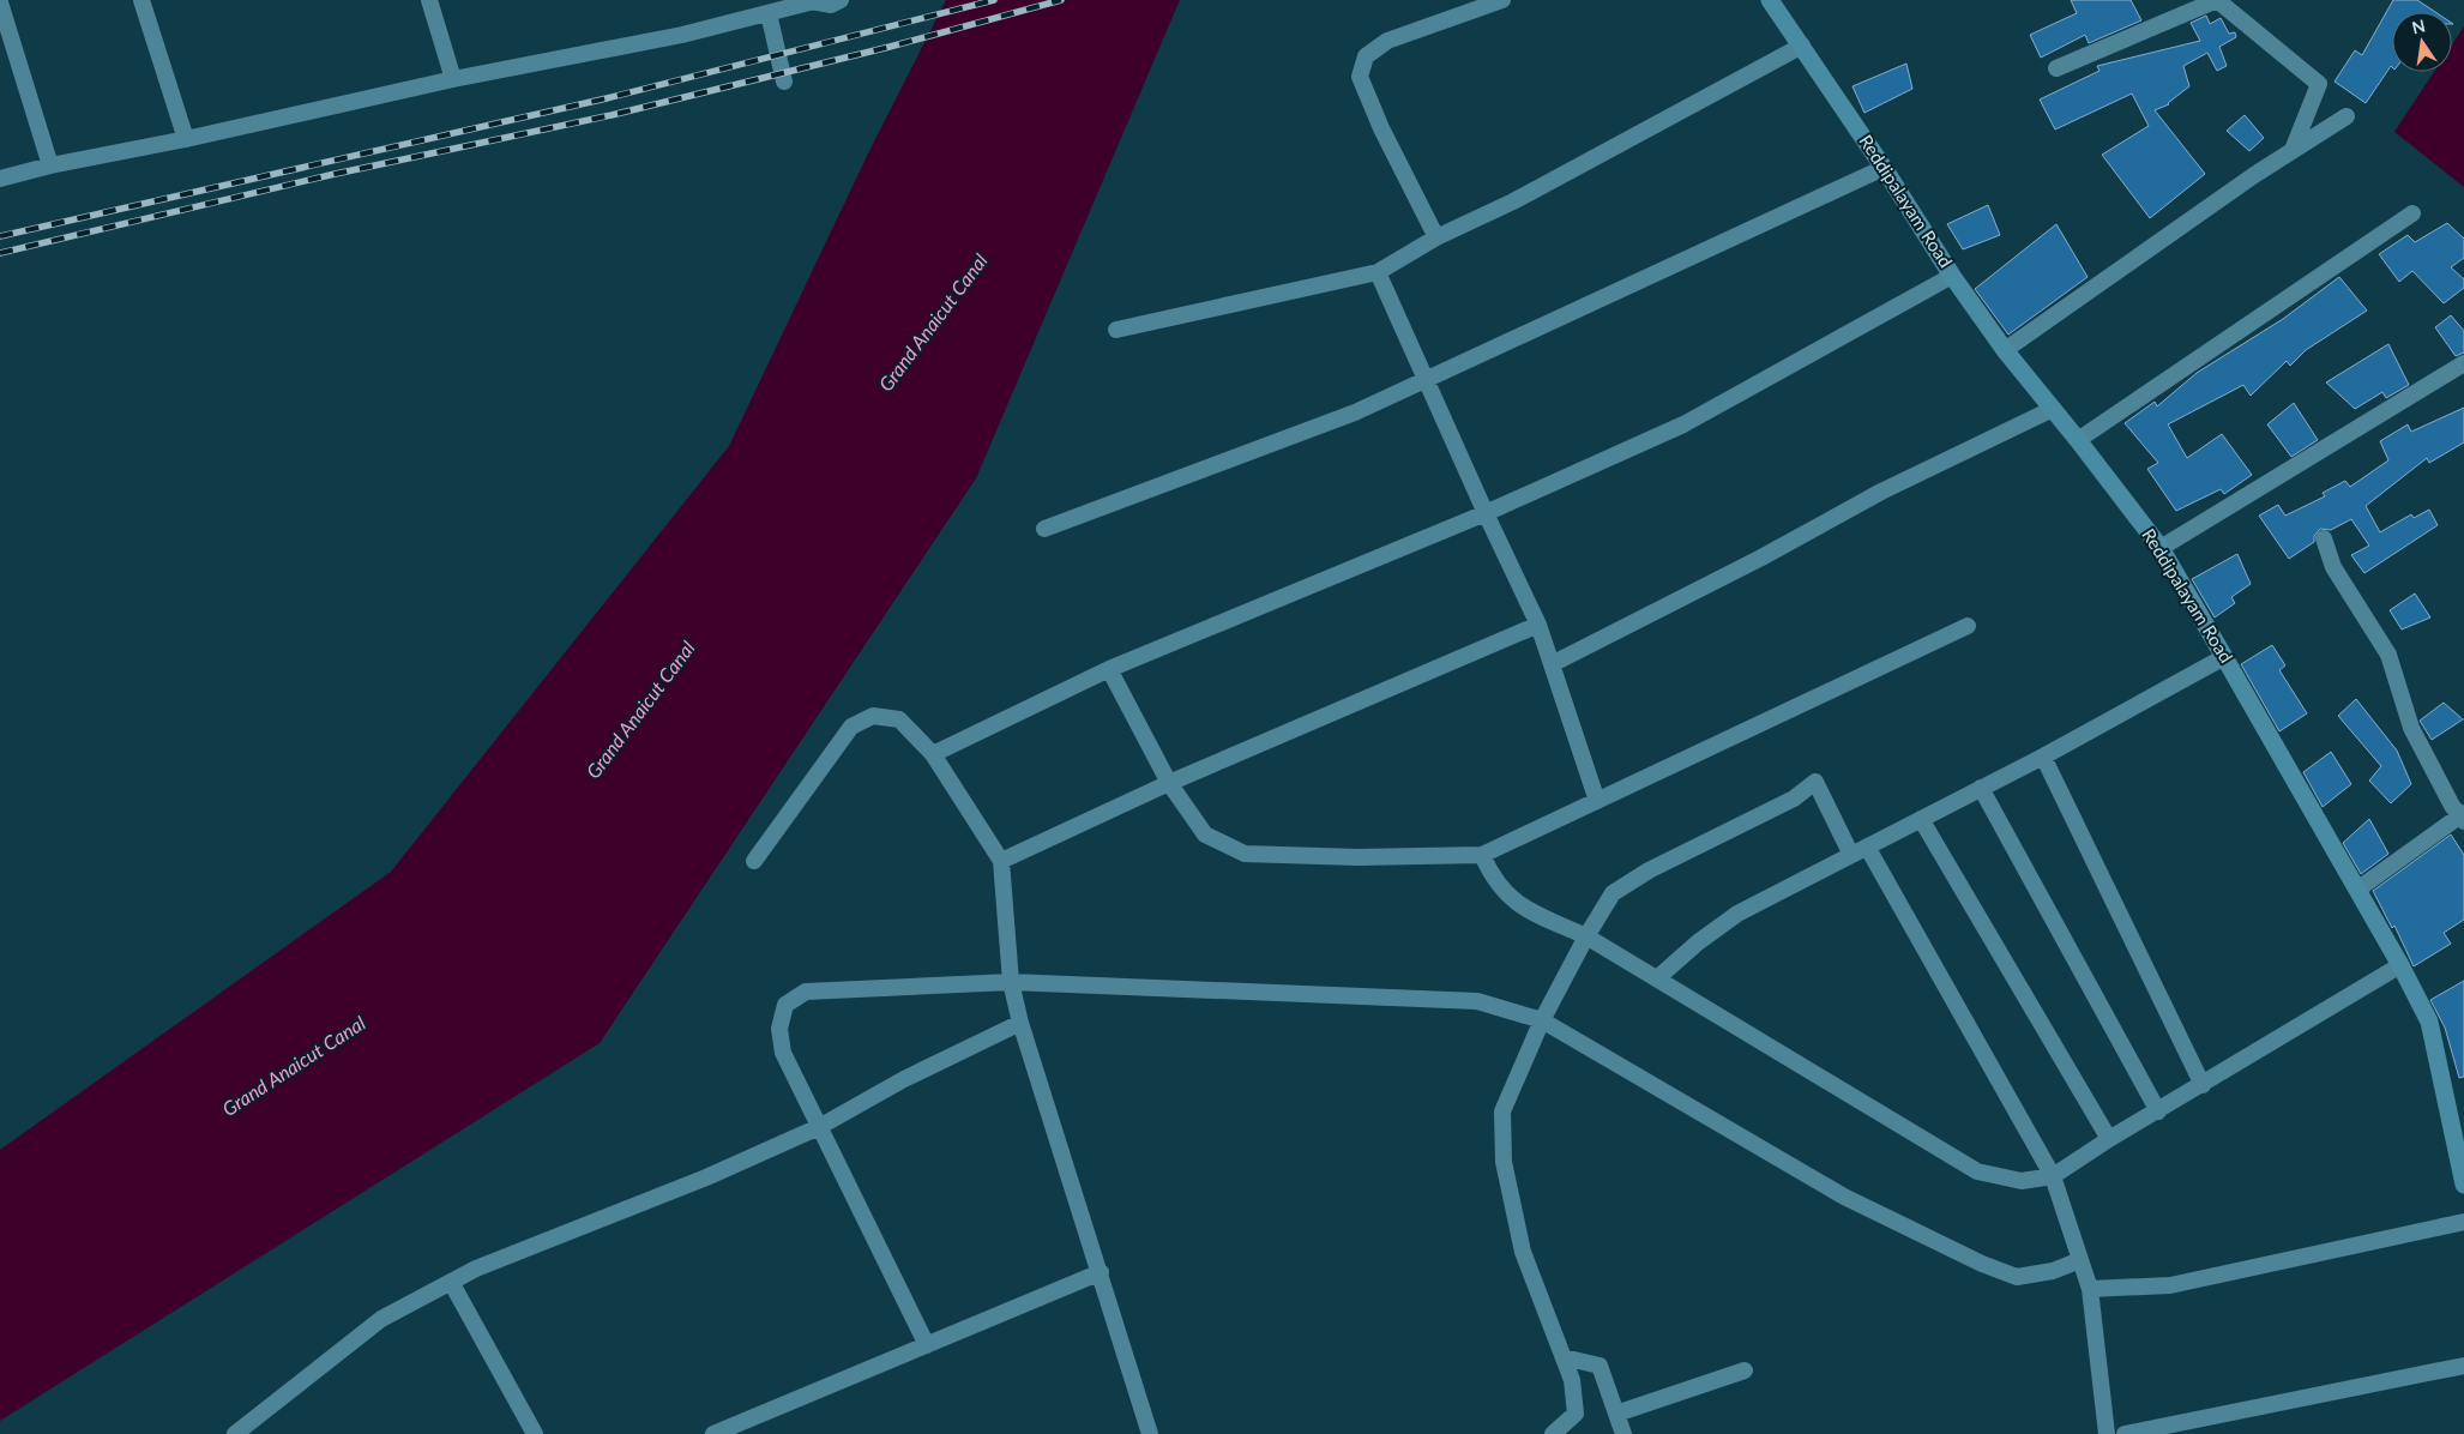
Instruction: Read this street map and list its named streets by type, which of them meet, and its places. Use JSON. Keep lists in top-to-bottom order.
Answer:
{
  "streets": {
    "street": ["Reddipalayam Road"]
  },
  "water": ["Grand Anaicut Canal"],
  "north": "top"
}
